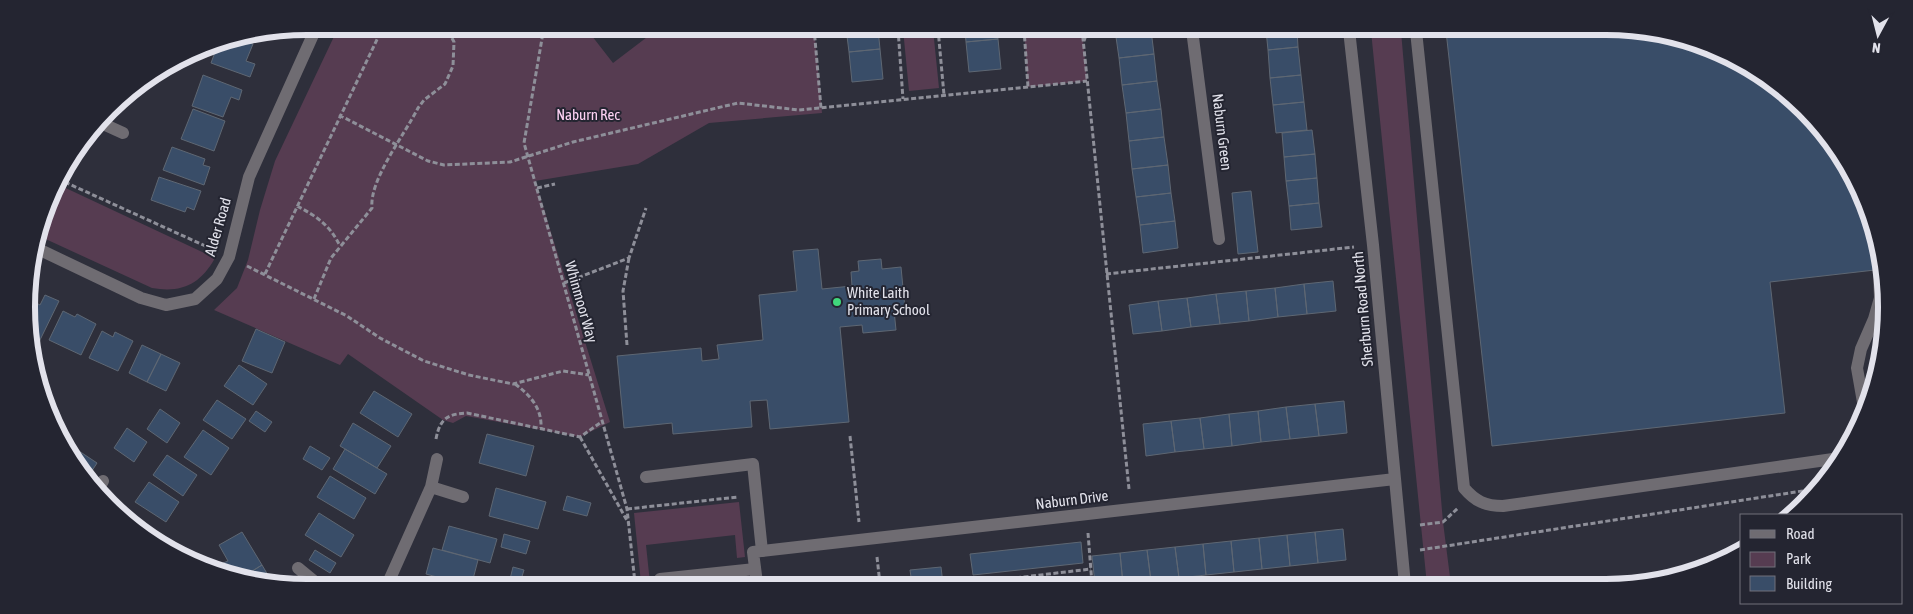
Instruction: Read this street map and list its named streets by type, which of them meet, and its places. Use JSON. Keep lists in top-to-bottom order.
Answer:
{
  "streets": {
    "street": [
      "Naburn Green",
      "Alder Road",
      "Sherburn Road North",
      "Naburn Drive"
    ],
    "path": ["Whinmoor Way"]
  },
  "crossings": [
    ["Sherburn Road North", "Naburn Drive"]
  ],
  "parks": ["Naburn Rec"],
  "places": ["White Laith Primary School"],
  "legend": ["Road", "Park", "Building"],
  "north": "bottom"
}
